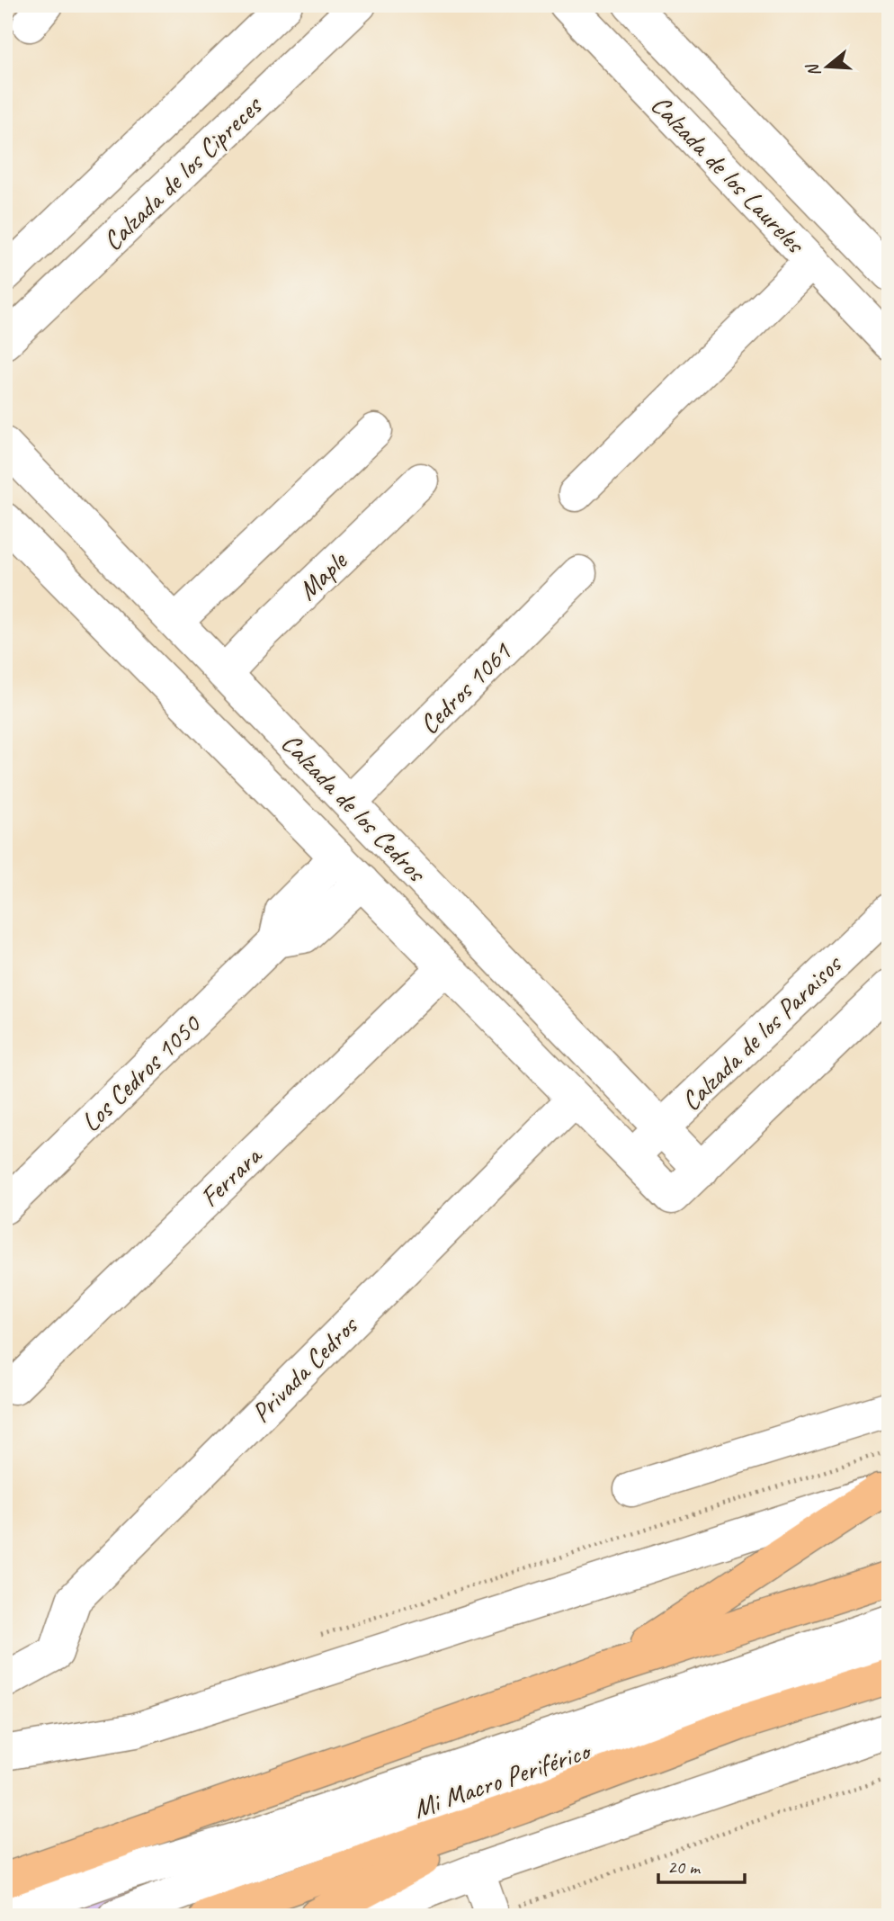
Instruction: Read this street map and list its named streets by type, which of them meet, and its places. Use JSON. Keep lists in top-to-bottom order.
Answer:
{
  "streets": {
    "street": [
      "Calzada de los Cipreces",
      "Calzada de los Laureles",
      "Maple",
      "Cedros 1061",
      "Calzada de los Cedros",
      "Calzada de los Paraisos",
      "Los Cedros 1050",
      "Ferrara",
      "Privada Cedros",
      "Mi Macro Periférico"
    ]
  },
  "crossings": [
    ["Maple", "Calzada de los Cedros"],
    ["Cedros 1061", "Calzada de los Cedros"],
    ["Calzada de los Cedros", "Calzada de los Paraisos"],
    ["Calzada de los Cedros", "Ferrara"],
    ["Calzada de los Cedros", "Privada Cedros"]
  ],
  "scale_bar": "20 m",
  "north": "left"
}
